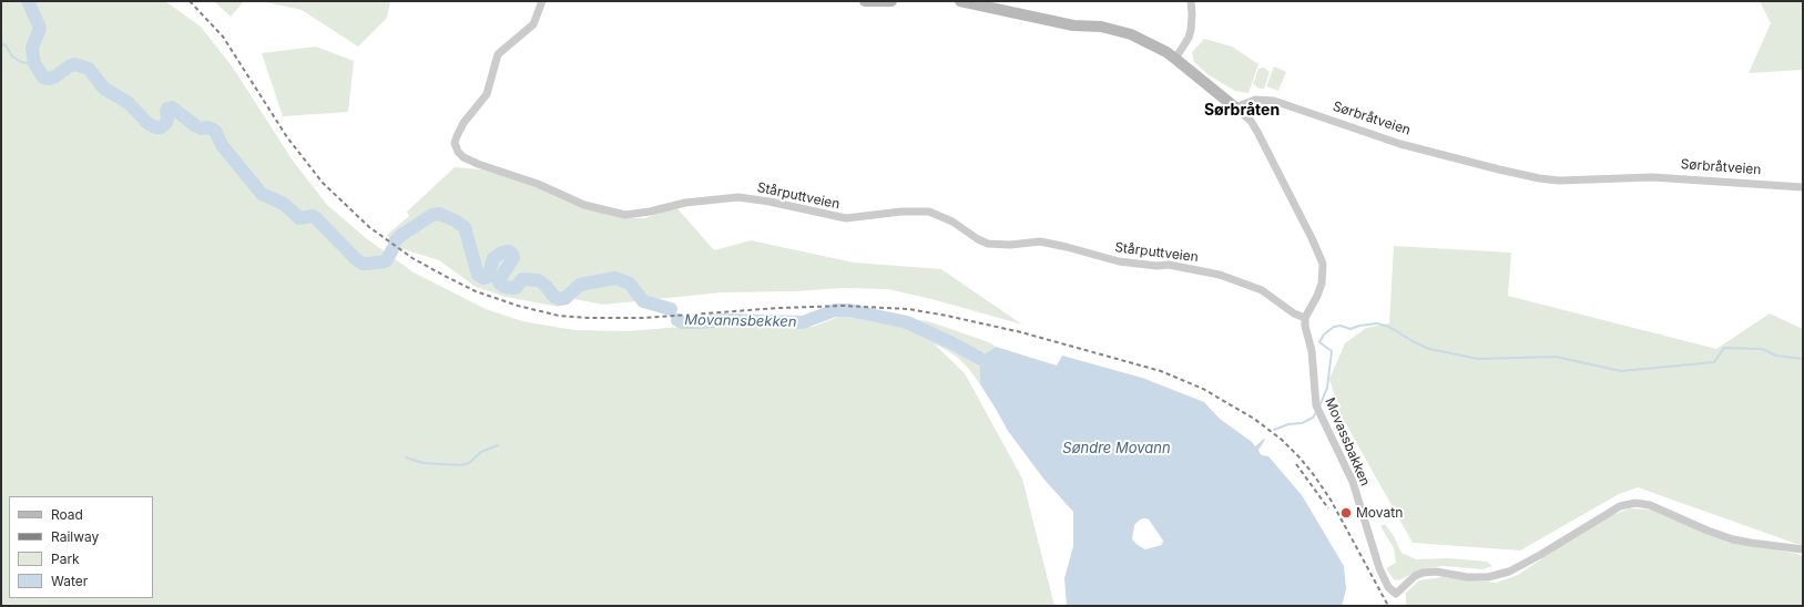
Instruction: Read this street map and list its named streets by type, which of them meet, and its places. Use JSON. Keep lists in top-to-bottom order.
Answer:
{
  "streets": {
    "street": ["Sørbråtveien", "Stårputtveien", "Movassbakken"]
  },
  "crossings": [
    ["Stårputtveien", "Movassbakken"]
  ],
  "districts": ["Sørbråten"],
  "water": ["Movannsbekken", "Søndre Movann"],
  "places": ["Movatn"],
  "legend": [
    "Road",
    "Railway",
    "Park",
    "Water"
  ]
}
